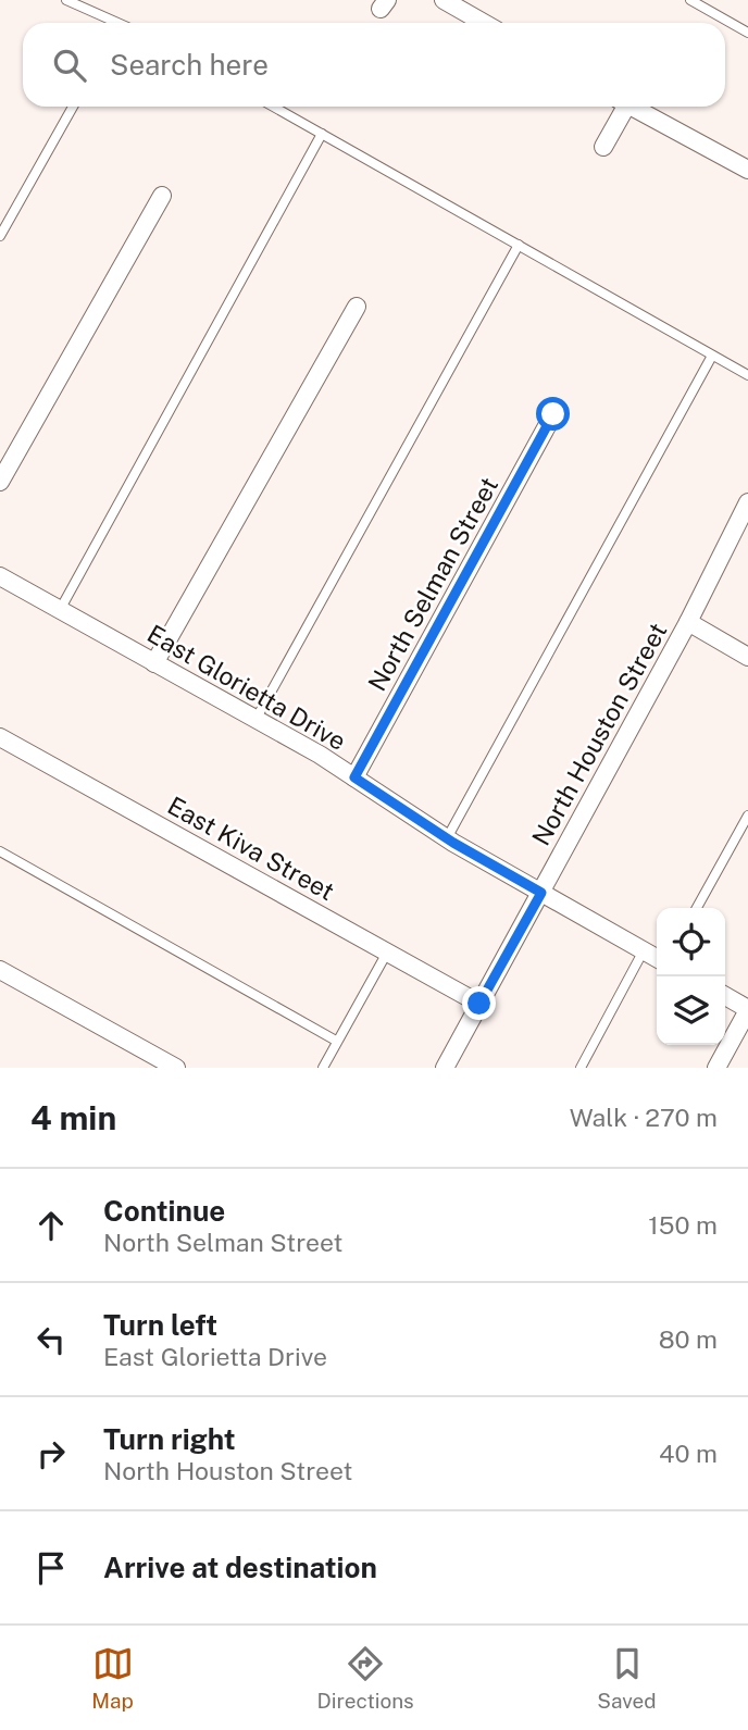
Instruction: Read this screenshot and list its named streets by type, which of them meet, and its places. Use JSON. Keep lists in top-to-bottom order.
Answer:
{
  "streets": {
    "street": [
      "North Selman Street",
      "East Glorietta Drive",
      "North Houston Street",
      "East Kiva Street"
    ]
  },
  "crossings": [
    ["North Selman Street", "East Glorietta Drive"],
    ["East Glorietta Drive", "North Houston Street"],
    ["North Houston Street", "East Kiva Street"]
  ],
  "page": {
    "search": "Search here",
    "heading": ["4 min", "Walk · 270 m"],
    "list": [
      ["Continue", "North Selman Street", "150 m"],
      ["Turn left", "East Glorietta Drive", "80 m"],
      ["Turn right", "North Houston Street", "40 m"],
      "Arrive at destination"
    ],
    "nav": ["Map", "Directions", "Saved"]
  }
}
